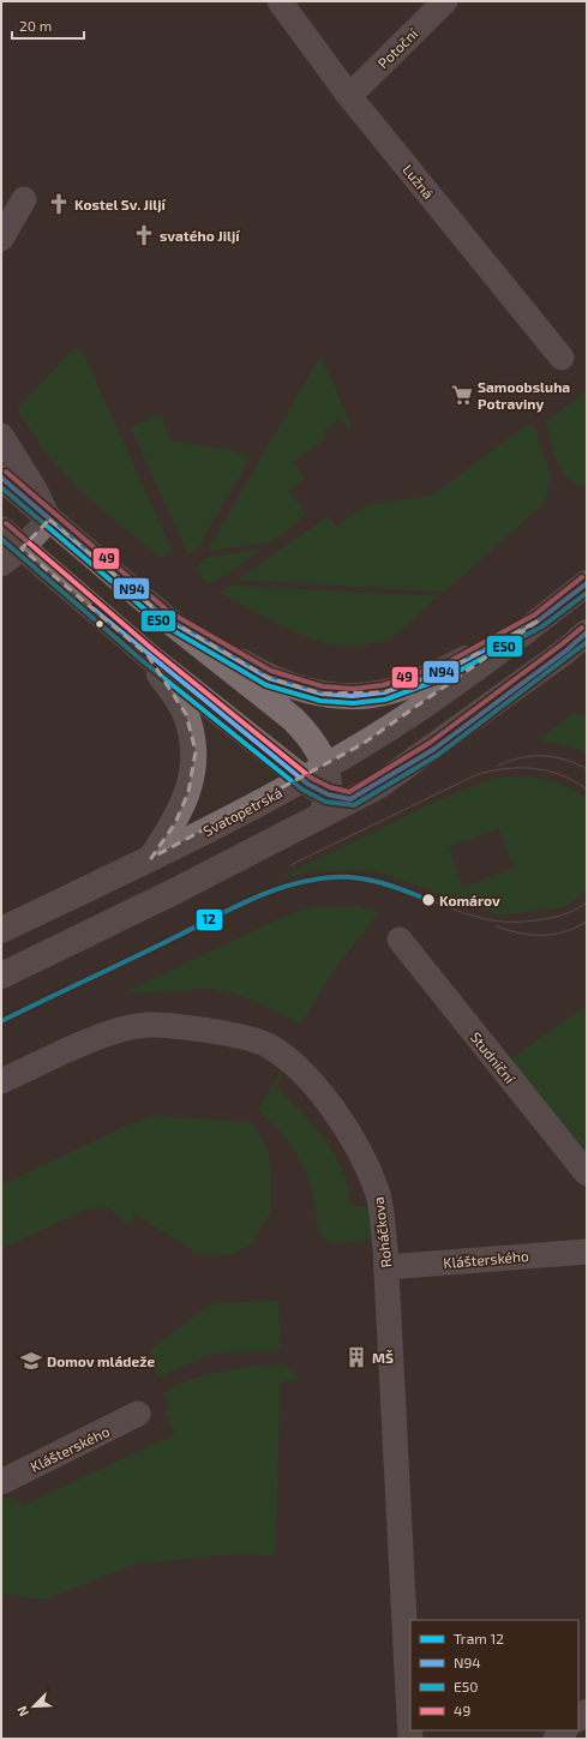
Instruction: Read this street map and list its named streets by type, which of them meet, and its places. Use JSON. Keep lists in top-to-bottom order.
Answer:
{
  "streets": {
    "main road": ["Svatopetrská"],
    "street": [
      "Potoční",
      "Lužná",
      "Studniční",
      "Roháčkova",
      "Klášterského"
    ]
  },
  "crossings": [
    ["Potoční", "Lužná"],
    ["Roháčkova", "Klášterského"]
  ],
  "places": {
    "church": ["Kostel Sv. Jiljí", "svatého Jiljí"],
    "supermarket": ["Samoobsluha Potraviny"],
    "other": ["Komárov"],
    "building": ["MŠ"],
    "school or university": ["Domov mládeže"]
  },
  "lines": [
    "transit line 49",
    "transit line N94",
    "transit line E50",
    "tram line 12"
  ],
  "legend": [
    "Tram 12",
    "N94",
    "E50",
    "49"
  ],
  "scale_bar": "20 m",
  "north": "bottom left"
}
